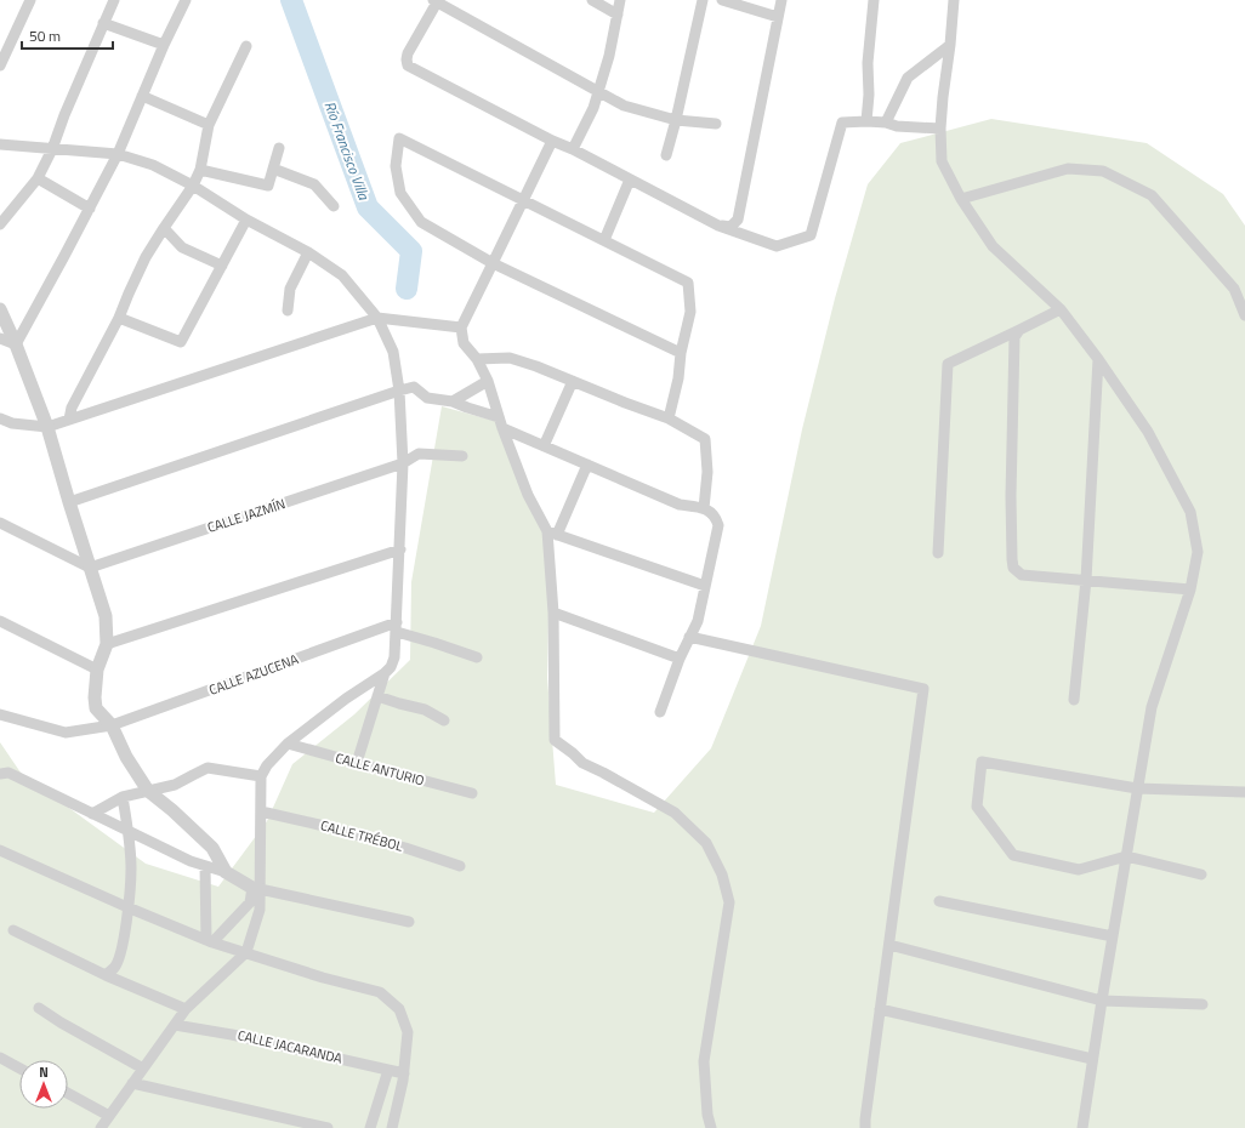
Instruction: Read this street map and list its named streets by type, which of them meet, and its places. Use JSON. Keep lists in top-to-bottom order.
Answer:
{
  "streets": {
    "street": [
      "CALLE JAZMÍN",
      "CALLE AZUCENA",
      "CALLE ANTURIO",
      "CALLE TRÉBOL",
      "CALLE JACARANDA"
    ]
  },
  "water": ["Río Francisco Villa"],
  "scale_bar": "50 m",
  "north": "top"
}
